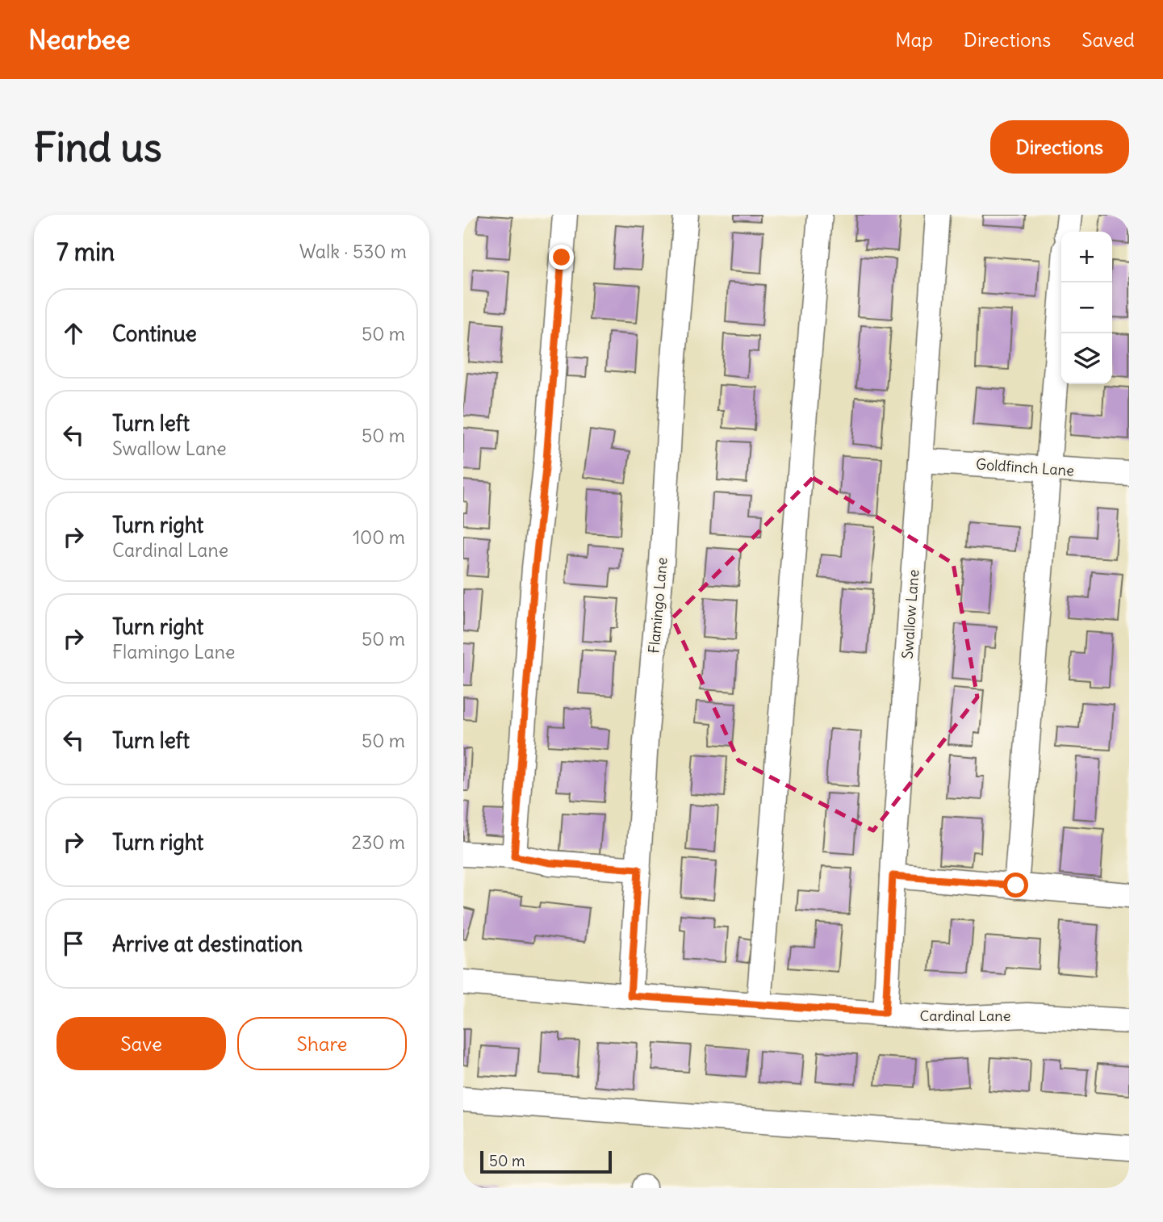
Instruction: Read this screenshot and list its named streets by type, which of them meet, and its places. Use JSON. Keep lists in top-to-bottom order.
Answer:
{
  "streets": {
    "street": [
      "Goldfinch Lane",
      "Flamingo Lane",
      "Swallow Lane",
      "Cardinal Lane"
    ]
  },
  "crossings": [
    ["Goldfinch Lane", "Swallow Lane"],
    ["Flamingo Lane", "Cardinal Lane"],
    ["Swallow Lane", "Cardinal Lane"]
  ],
  "scale_bar": "50 m",
  "page": {
    "header": "Nearbee",
    "nav": ["Map", "Directions", "Saved"],
    "buttons": [
      "Directions",
      ["Save", "Share"]
    ],
    "title": "Find us",
    "heading": ["7 min", "Walk · 530 m"],
    "map_buttons": ["+", "−"],
    "list": [
      ["Continue", "50 m"],
      ["Turn left", "Swallow Lane", "50 m"],
      ["Turn right", "Cardinal Lane", "100 m"],
      ["Turn right", "Flamingo Lane", "50 m"],
      ["Turn left", "50 m"],
      ["Turn right", "230 m"],
      "Arrive at destination"
    ],
    "scale": "50 m"
  }
}
